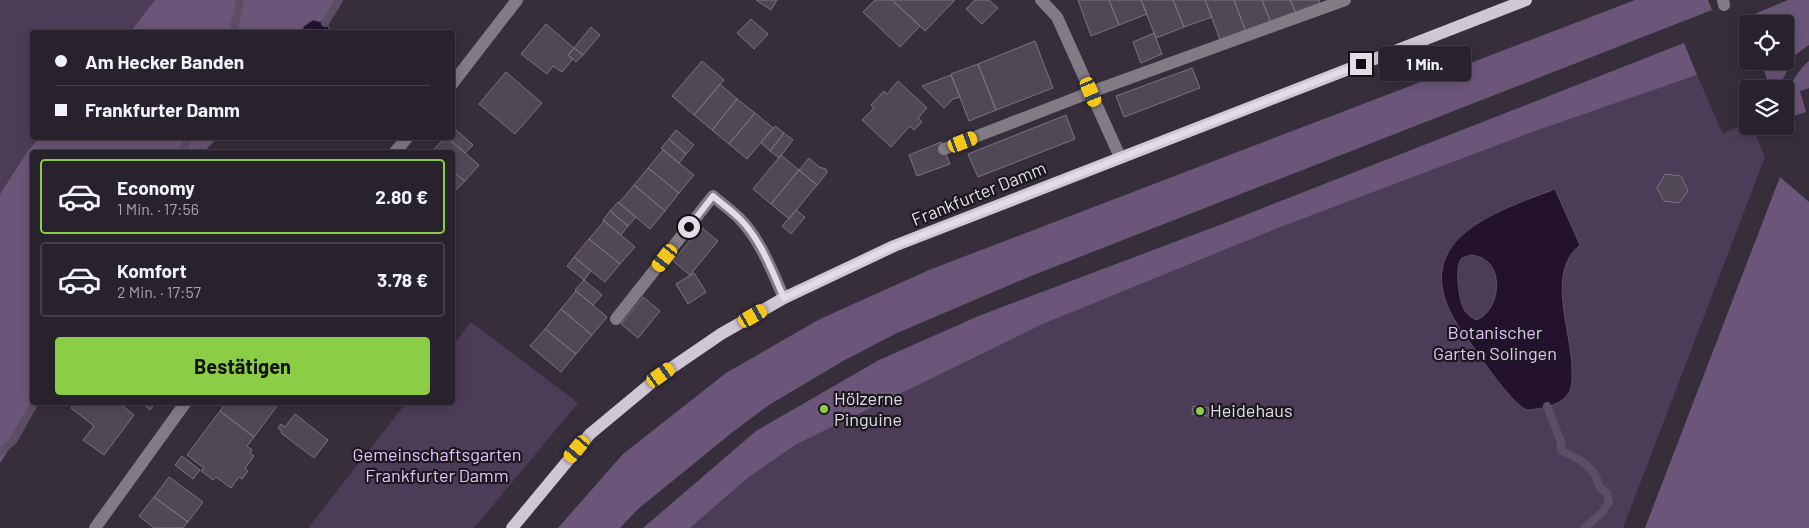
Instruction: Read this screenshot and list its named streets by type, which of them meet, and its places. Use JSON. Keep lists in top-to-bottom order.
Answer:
{
  "streets": {
    "main road": ["Frankfurter Damm"]
  },
  "parks": ["Botanischer Garten Solingen", "Gemeinschaftsgarten Frankfurter Damm"],
  "places": ["Hölzerne Pinguine", "Heidehaus"],
  "page": {
    "banner": ["Am Hecker Banden", "Frankfurter Damm"],
    "bubble": "1 Min.",
    "list": [
      {
        "name": "Economy",
        "note": "1 Min. · 17:56",
        "value": "2.80 €"
      },
      {
        "name": "Komfort",
        "note": "2 Min. · 17:57",
        "value": "3.78 €"
      }
    ],
    "buttons": "Bestätigen"
  }
}
